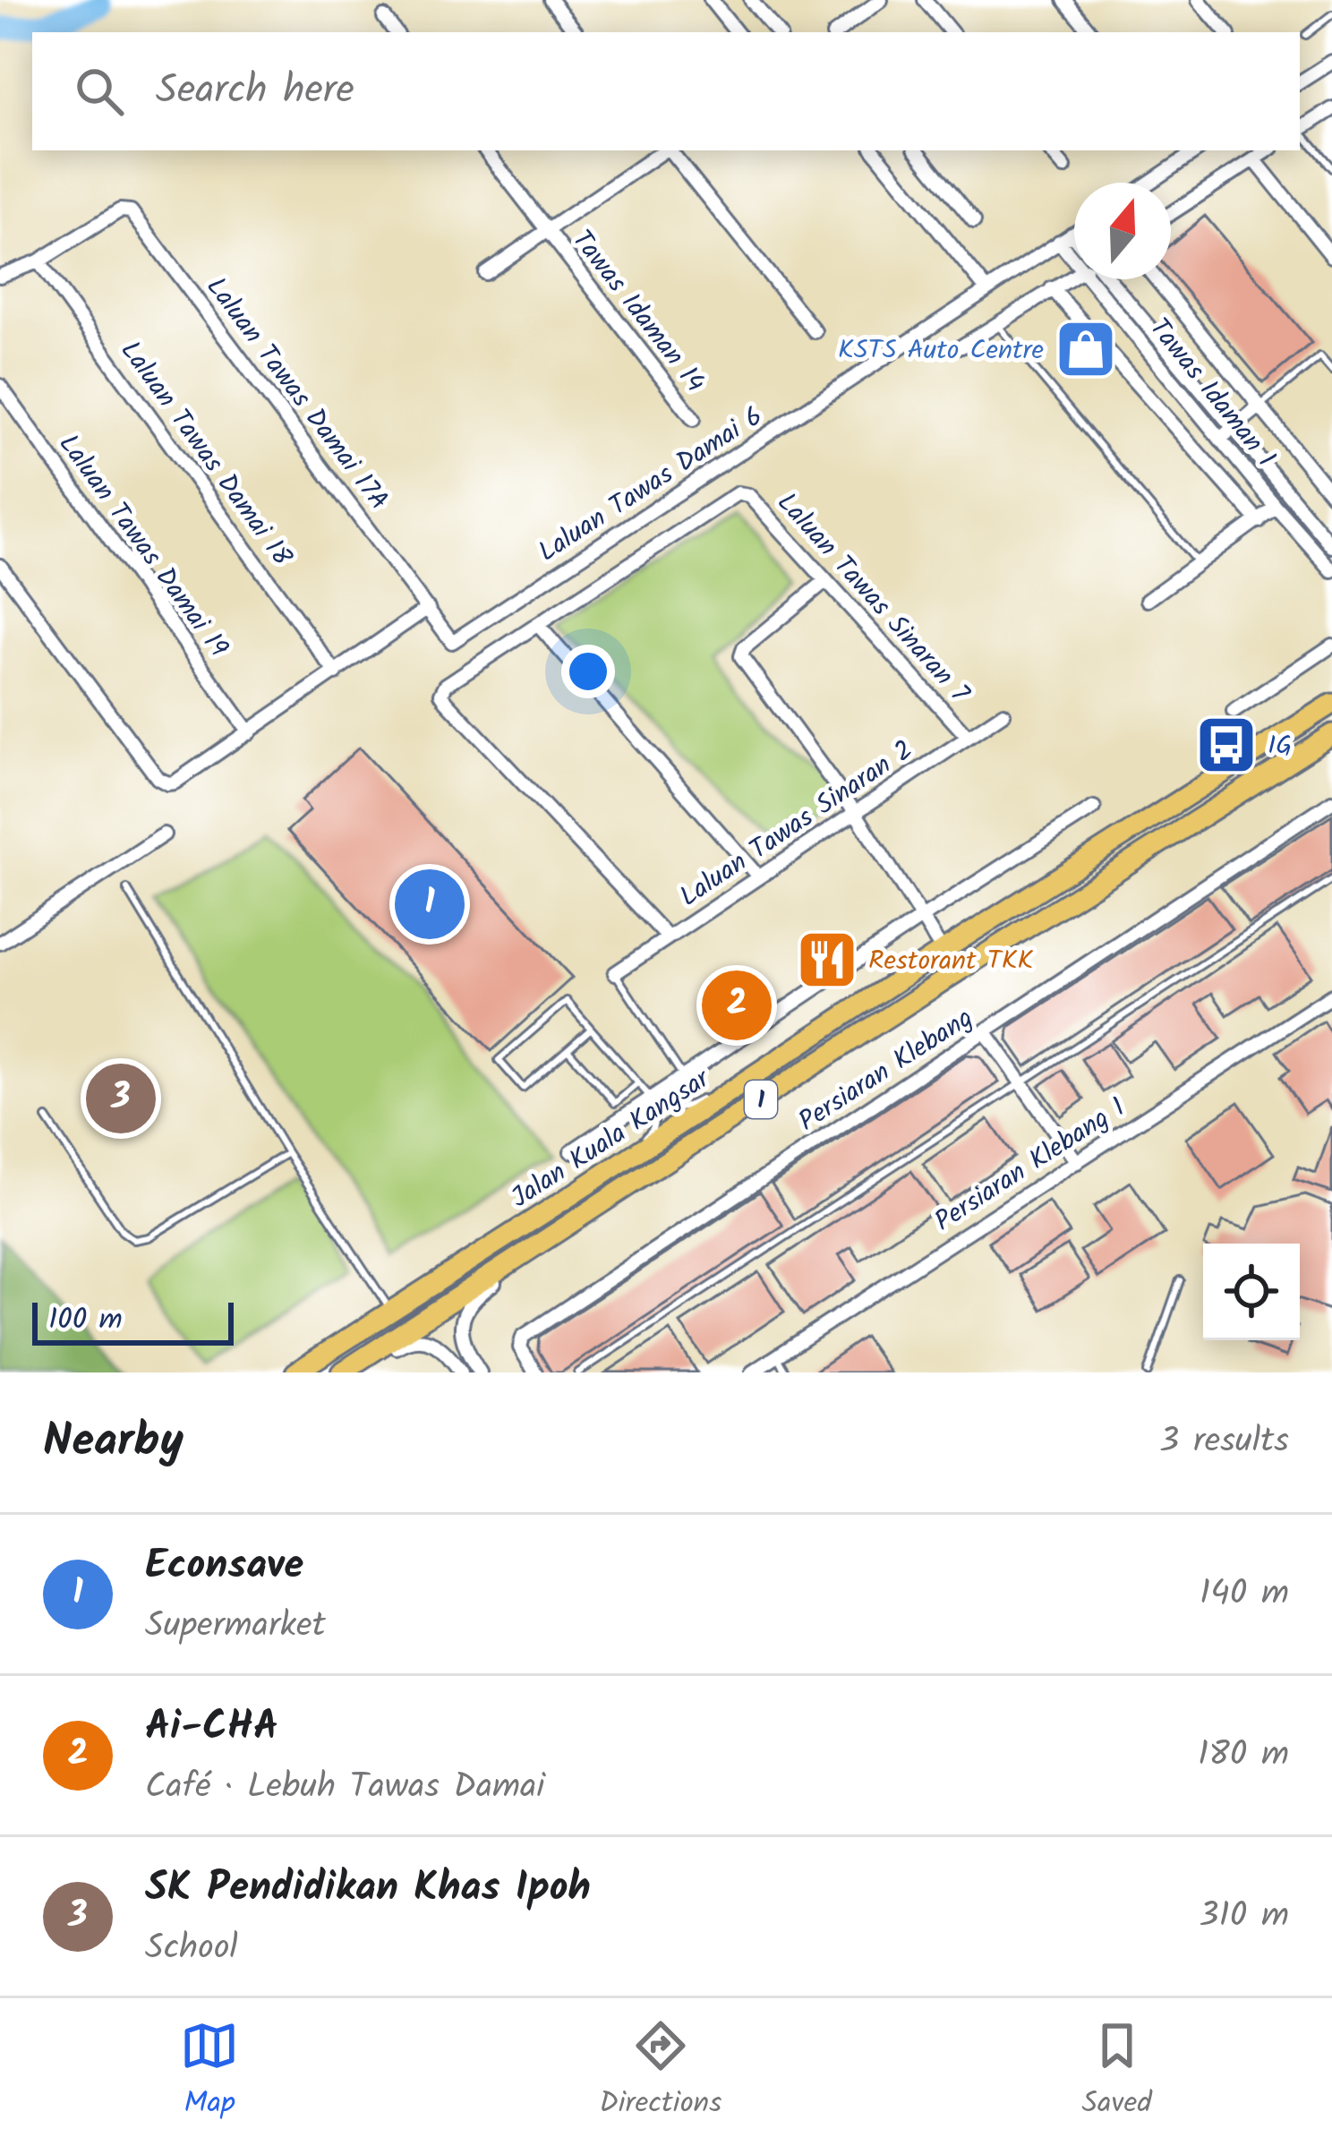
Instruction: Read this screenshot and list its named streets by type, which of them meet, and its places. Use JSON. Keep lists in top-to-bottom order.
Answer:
{
  "streets": {
    "highway": ["1", "Jalan Kuala Kangsar"],
    "street": [
      "Tawas Idaman 14",
      "Tawas Idaman 1",
      "Laluan Tawas Damai 17A",
      "Laluan Tawas Damai 18",
      "Laluan Tawas Damai 6",
      "Laluan Tawas Damai 19",
      "Laluan Tawas Sinaran 7",
      "Laluan Tawas Sinaran 2",
      "Persiaran Klebang",
      "Persiaran Klebang 1"
    ]
  },
  "crossings": [
    ["Tawas Idaman 1", "Laluan Tawas Damai 6"],
    ["Laluan Tawas Damai 17A", "Laluan Tawas Damai 18"],
    ["Laluan Tawas Damai 17A", "Laluan Tawas Damai 6"],
    ["Laluan Tawas Sinaran 7", "Laluan Tawas Sinaran 2"]
  ],
  "places": {
    "shop": ["KSTS Auto Centre"],
    "bus stop": ["IG"],
    "restaurant": ["Restorant TKK"]
  },
  "scale_bar": "100 m",
  "north": "top",
  "page": {
    "search": "Search here",
    "pins": ["1", "2", "3"],
    "scale": "100 m",
    "heading": ["Nearby", "3 results"],
    "list": [
      {
        "mark": "1",
        "name": "Econsave",
        "note": "Supermarket",
        "value": "140 m"
      },
      {
        "mark": "2",
        "name": "Ai-CHA",
        "note": "Café · Lebuh Tawas Damai",
        "value": "180 m"
      },
      {
        "mark": "3",
        "name": "SK Pendidikan Khas Ipoh",
        "note": "School",
        "value": "310 m"
      }
    ],
    "nav": ["Map", "Directions", "Saved"]
  }
}
